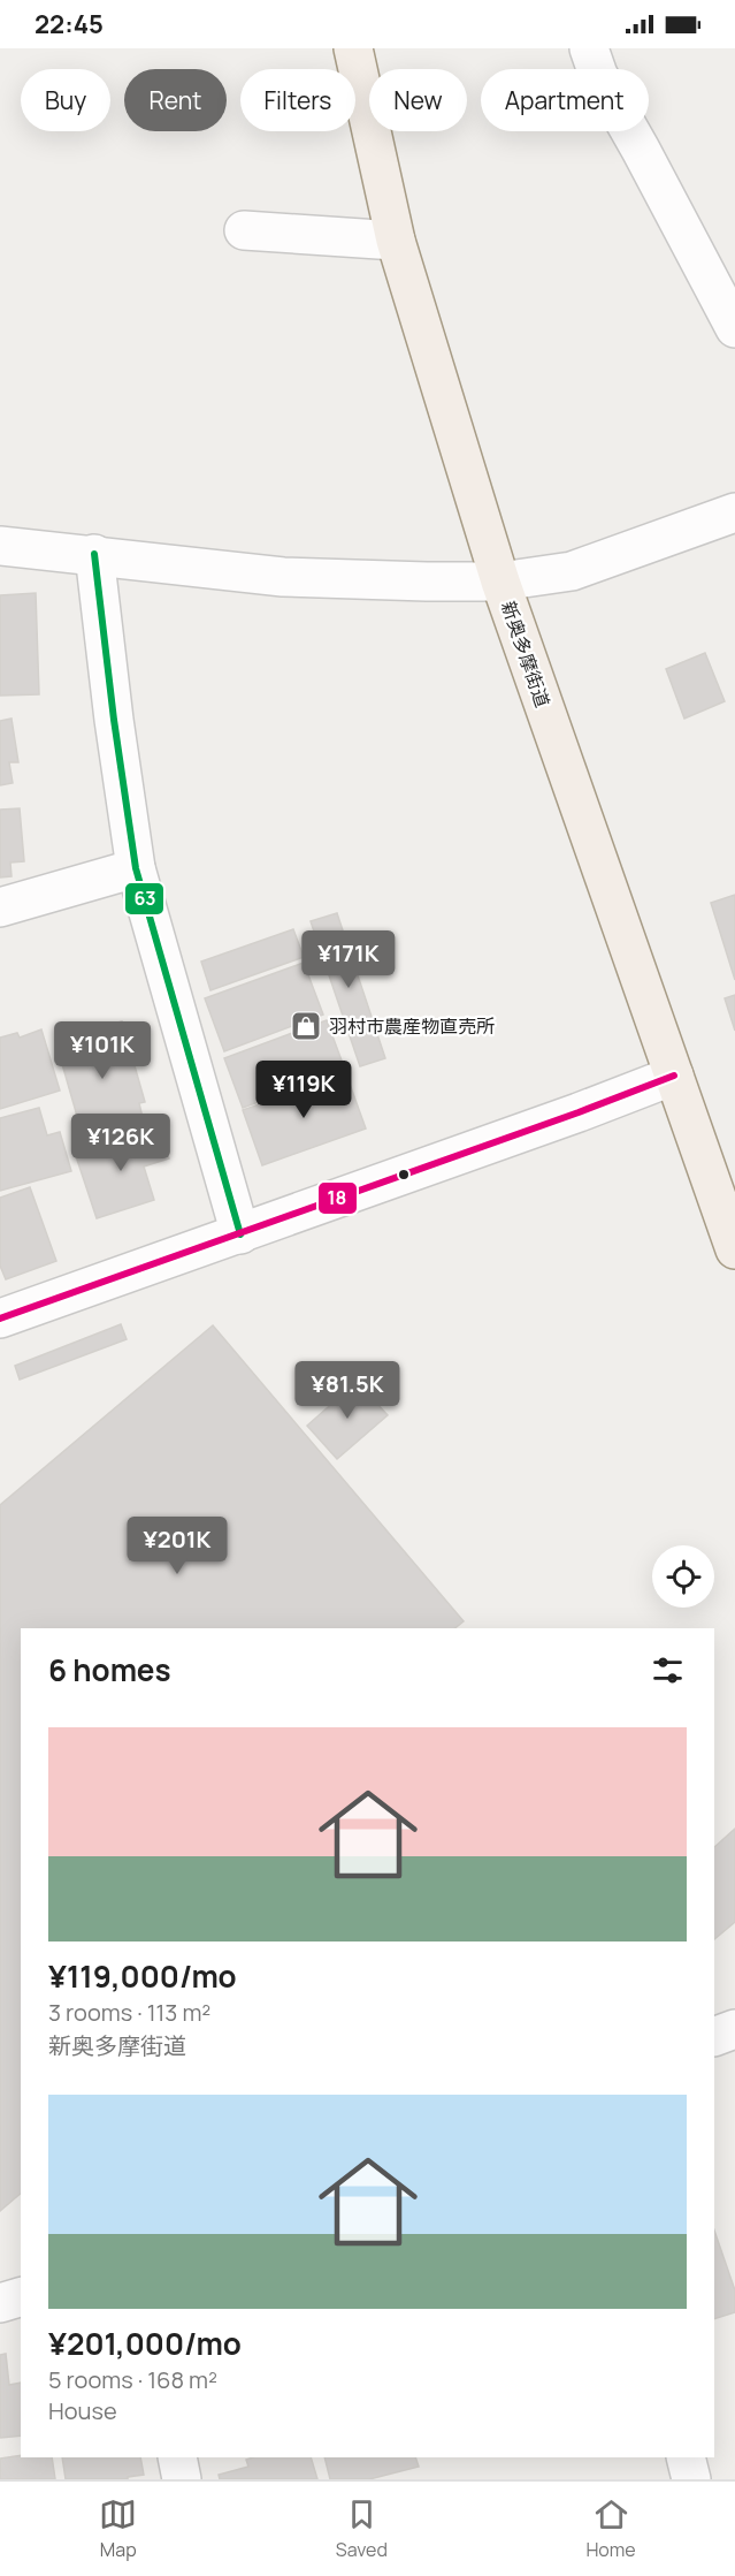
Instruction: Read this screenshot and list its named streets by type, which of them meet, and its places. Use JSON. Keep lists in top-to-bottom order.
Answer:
{
  "streets": {
    "main road": ["新奥多摩街道"]
  },
  "places": {
    "shop": ["羽村市農産物直売所"]
  },
  "lines": ["transit line 63", "transit line 18"],
  "page": {
    "status": "22:45",
    "chip": [
      "Buy",
      "Rent",
      "Filters",
      "New",
      "Apartment"
    ],
    "price": [
      "¥171K",
      "¥101K",
      "¥119K",
      "¥126K",
      "¥81.5K",
      "¥201K"
    ],
    "heading": "6 homes",
    "list": [
      {
        "name": "¥119,000/mo",
        "note": "3 rooms · 113 m² · 新奥多摩街道"
      },
      {
        "name": "¥201,000/mo",
        "note": "5 rooms · 168 m² · House"
      }
    ],
    "tabs": ["Map", "Saved", "Home"]
  }
}
